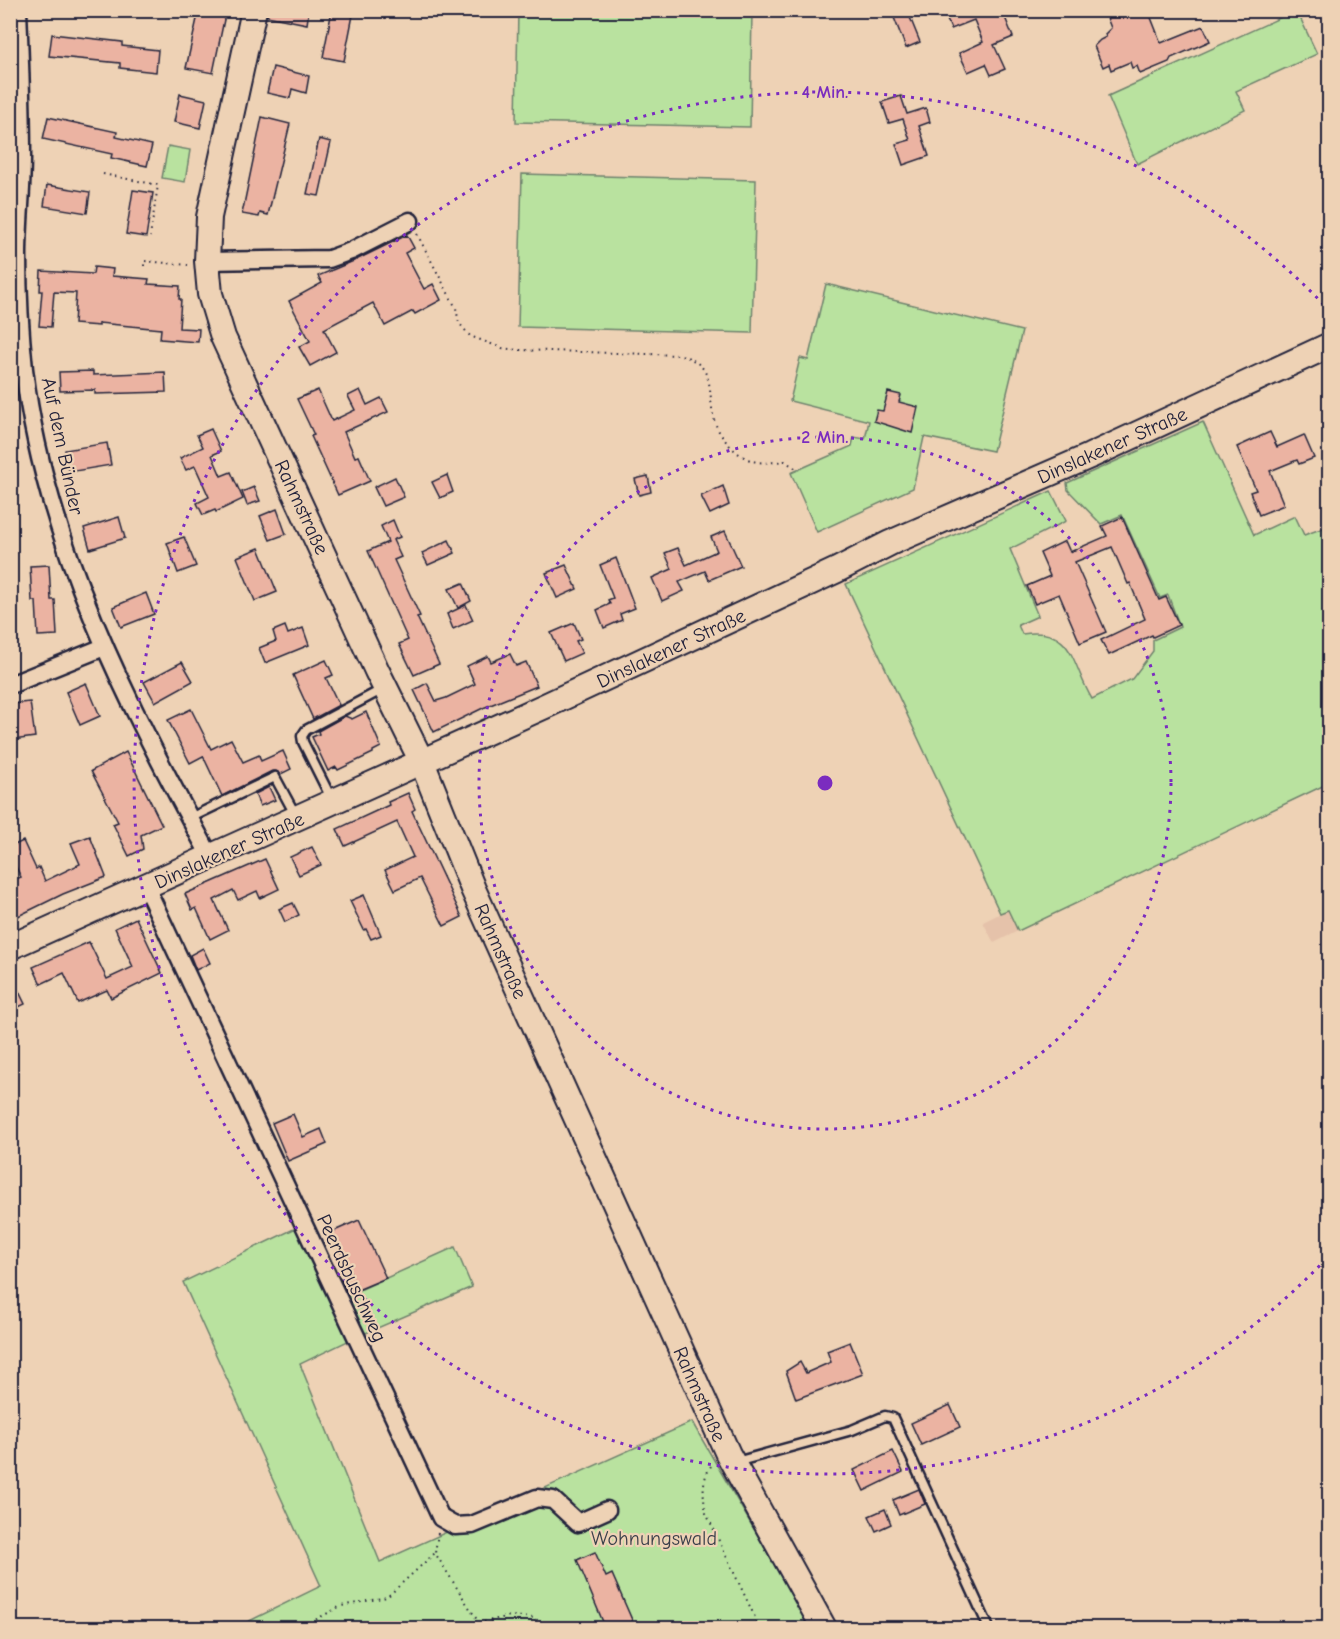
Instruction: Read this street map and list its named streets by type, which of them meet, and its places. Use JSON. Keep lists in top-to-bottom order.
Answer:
{
  "streets": {
    "main road": ["Dinslakener Straße", "Rahmstraße"],
    "street": ["Auf dem Bünder", "Peerdsbuschweg"]
  },
  "crossings": [
    ["Dinslakener Straße", "Auf dem Bünder"],
    ["Dinslakener Straße", "Rahmstraße"],
    ["Dinslakener Straße", "Peerdsbuschweg"]
  ],
  "parks": ["Wohnungswald"],
  "rings": ["4 Min.", "2 Min."]
}
